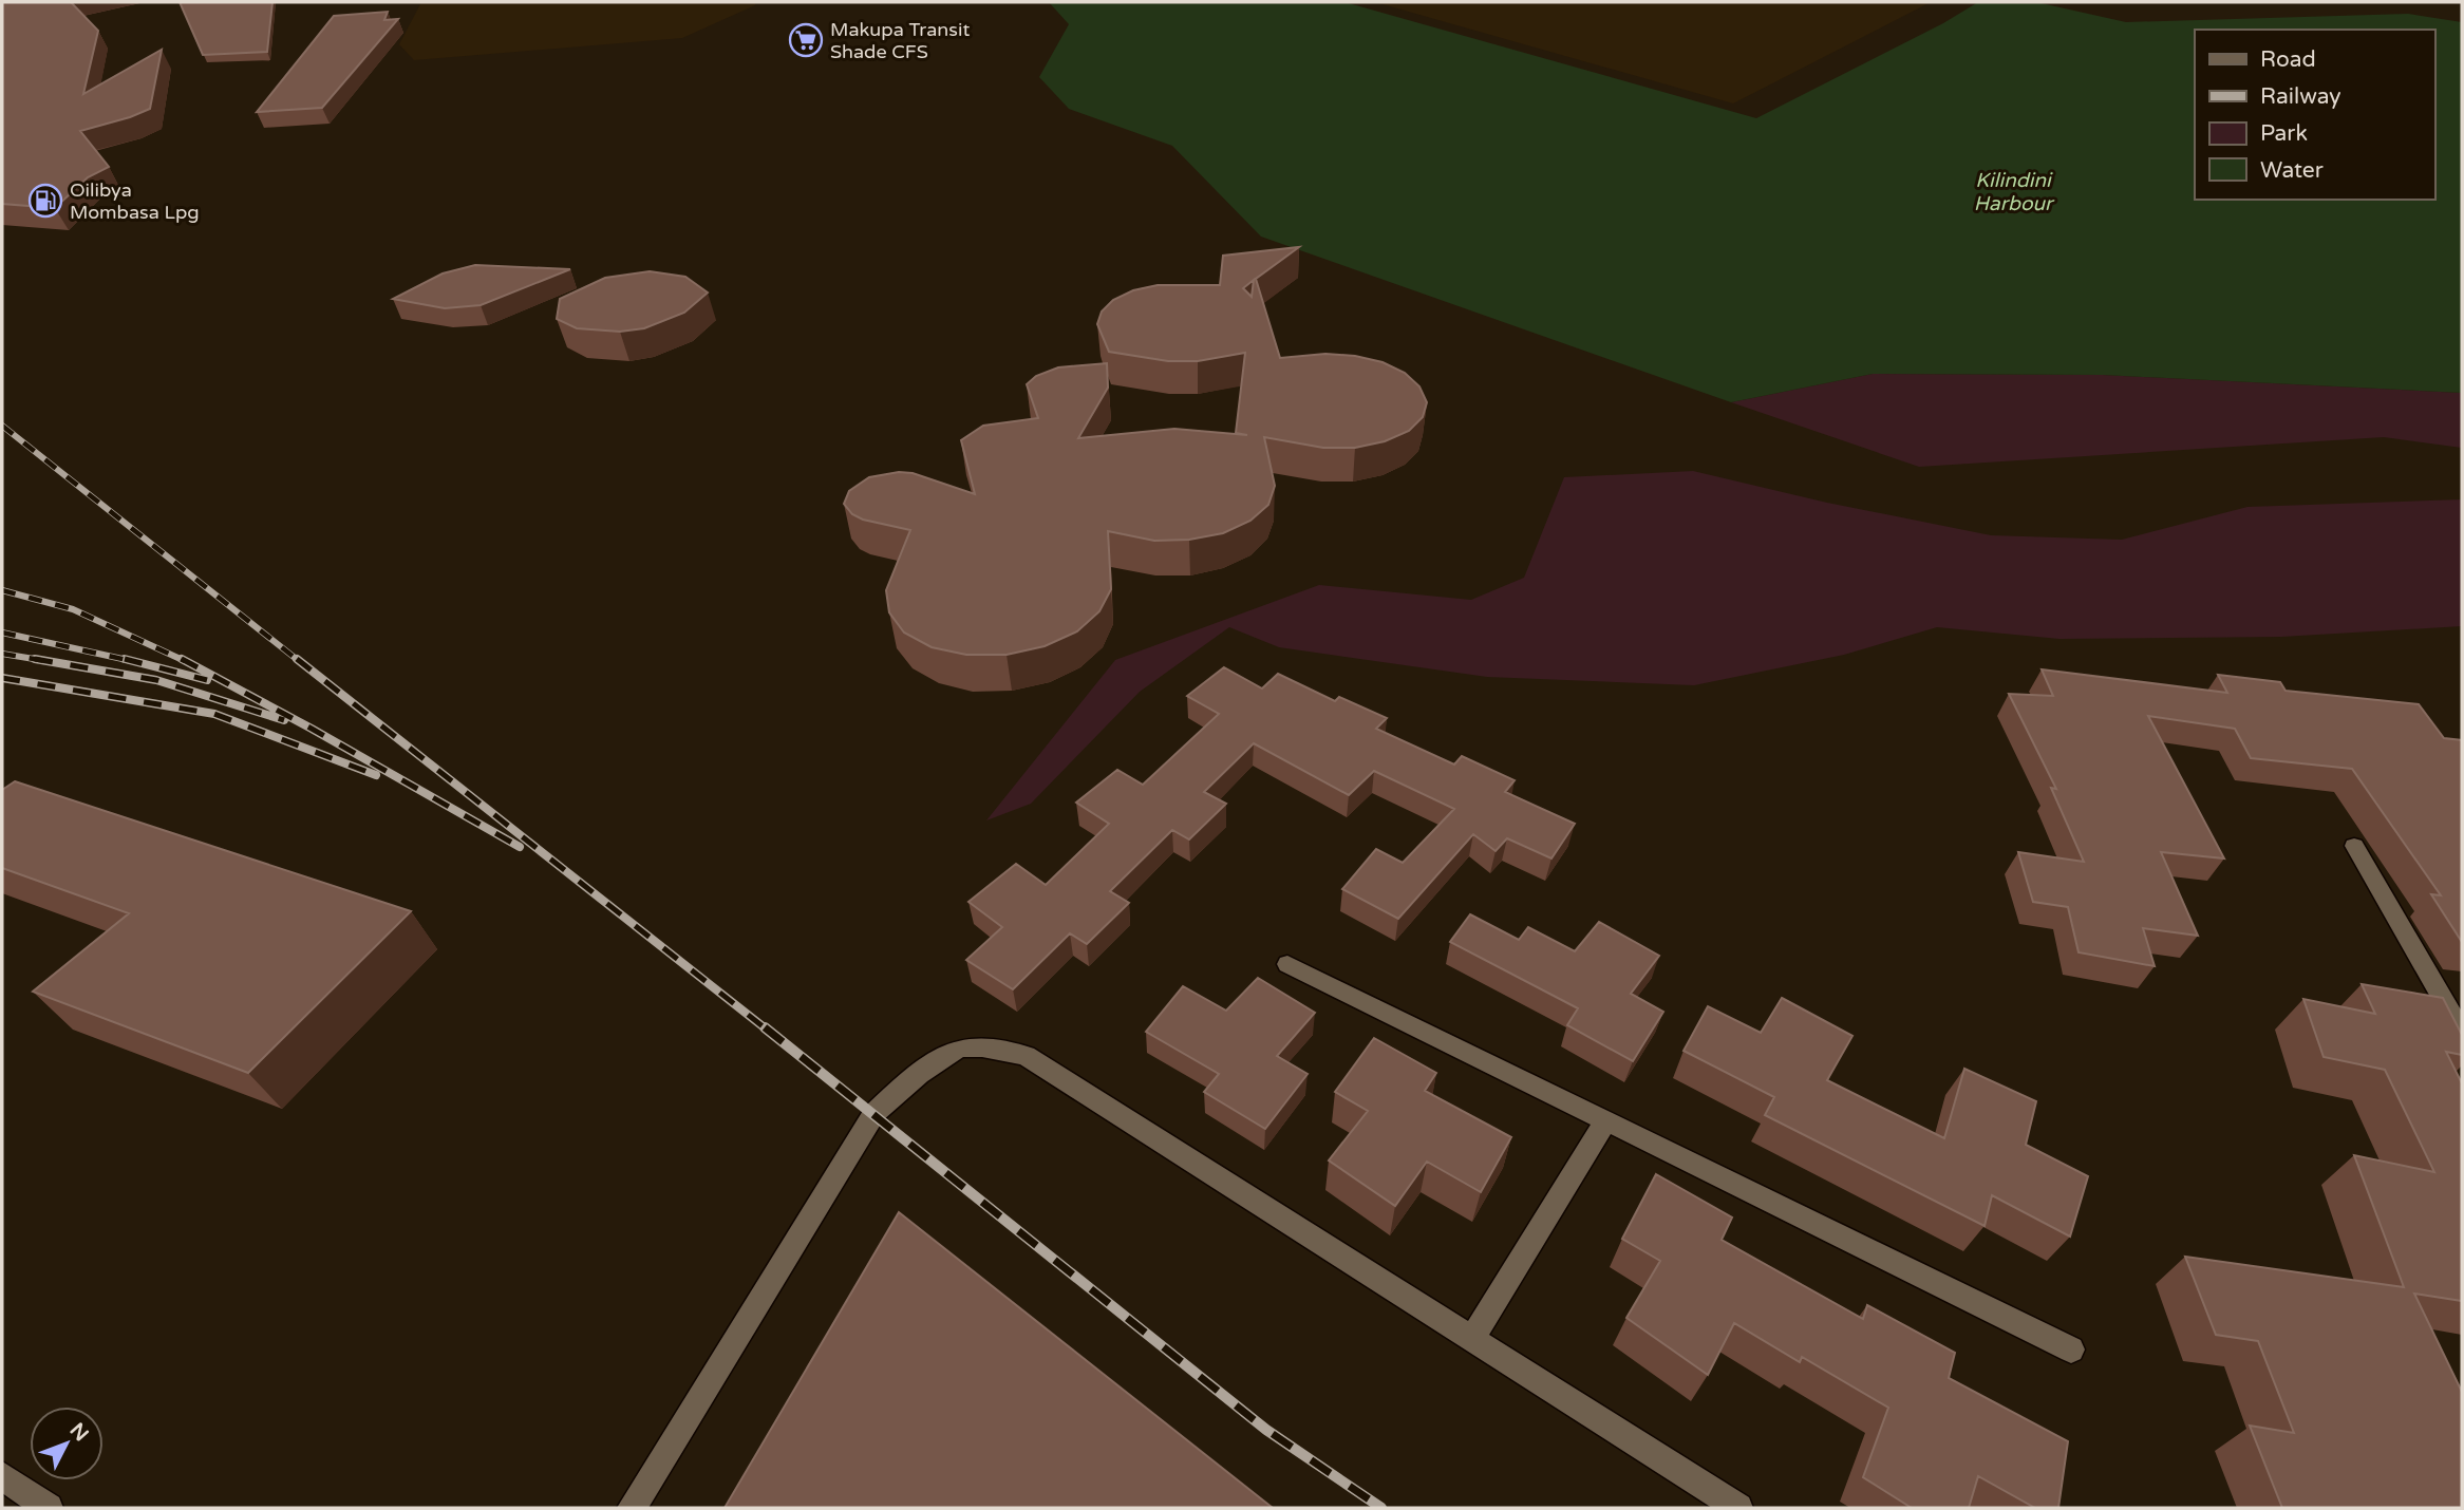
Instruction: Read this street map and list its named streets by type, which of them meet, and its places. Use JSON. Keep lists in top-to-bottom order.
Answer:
{
  "water": ["Kilindini Harbour"],
  "places": {
    "supermarket": ["Makupa Transit Shade CFS"],
    "fuel station": ["Oilibya Mombasa Lpg"]
  },
  "legend": [
    "Road",
    "Railway",
    "Park",
    "Water"
  ],
  "north": "top right"
}
